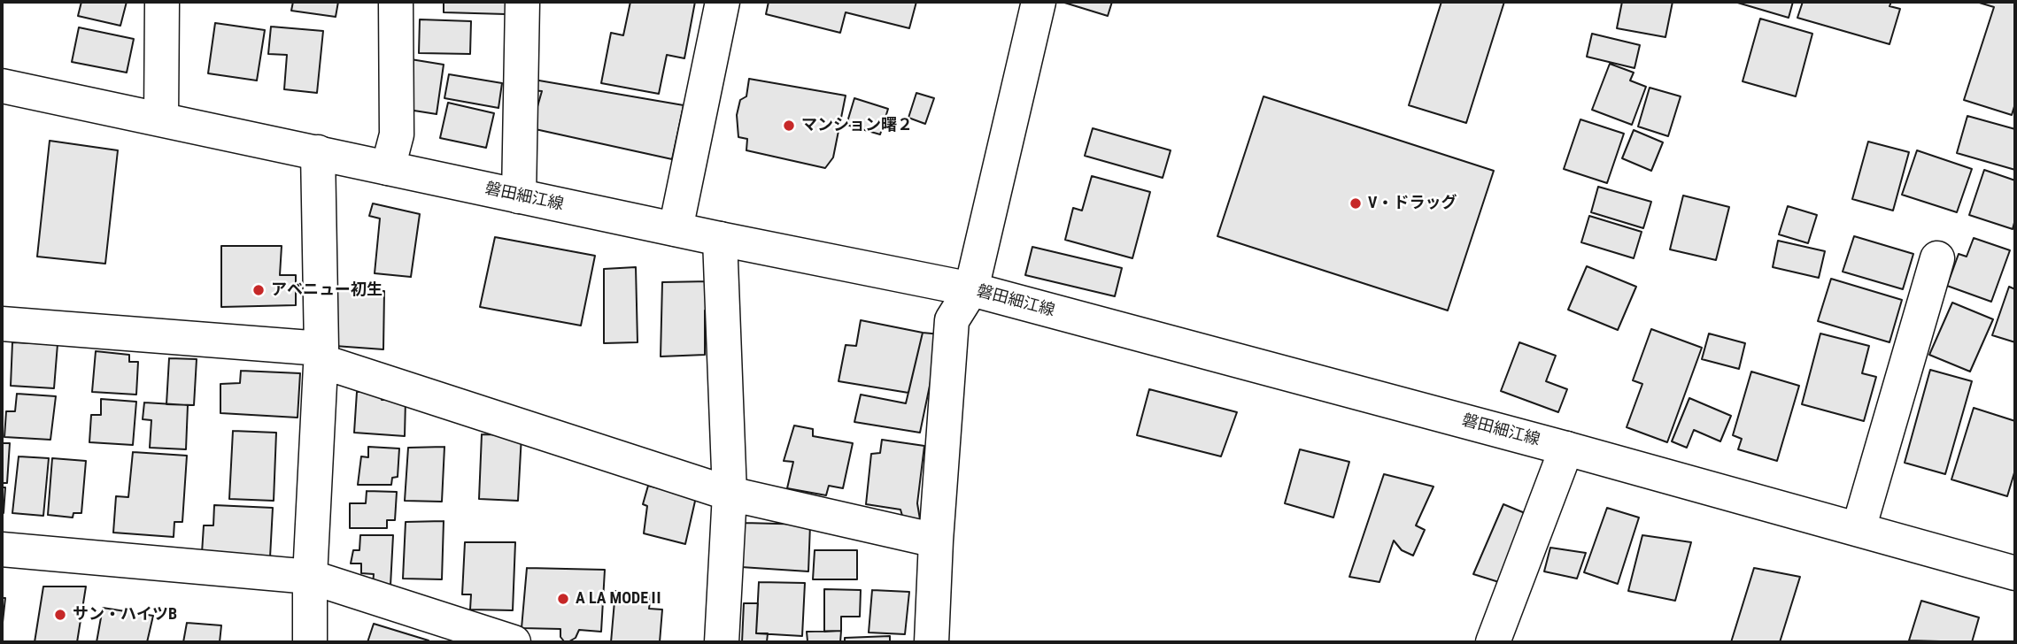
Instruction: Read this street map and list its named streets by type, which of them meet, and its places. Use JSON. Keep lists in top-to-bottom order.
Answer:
{
  "streets": {
    "street": ["磐田細江線"]
  },
  "places": [
    "マンション曙２",
    "V・ドラッグ",
    "アベニュー初生",
    "A LA MODEⅡ",
    "サン・ハイツB"
  ]
}
